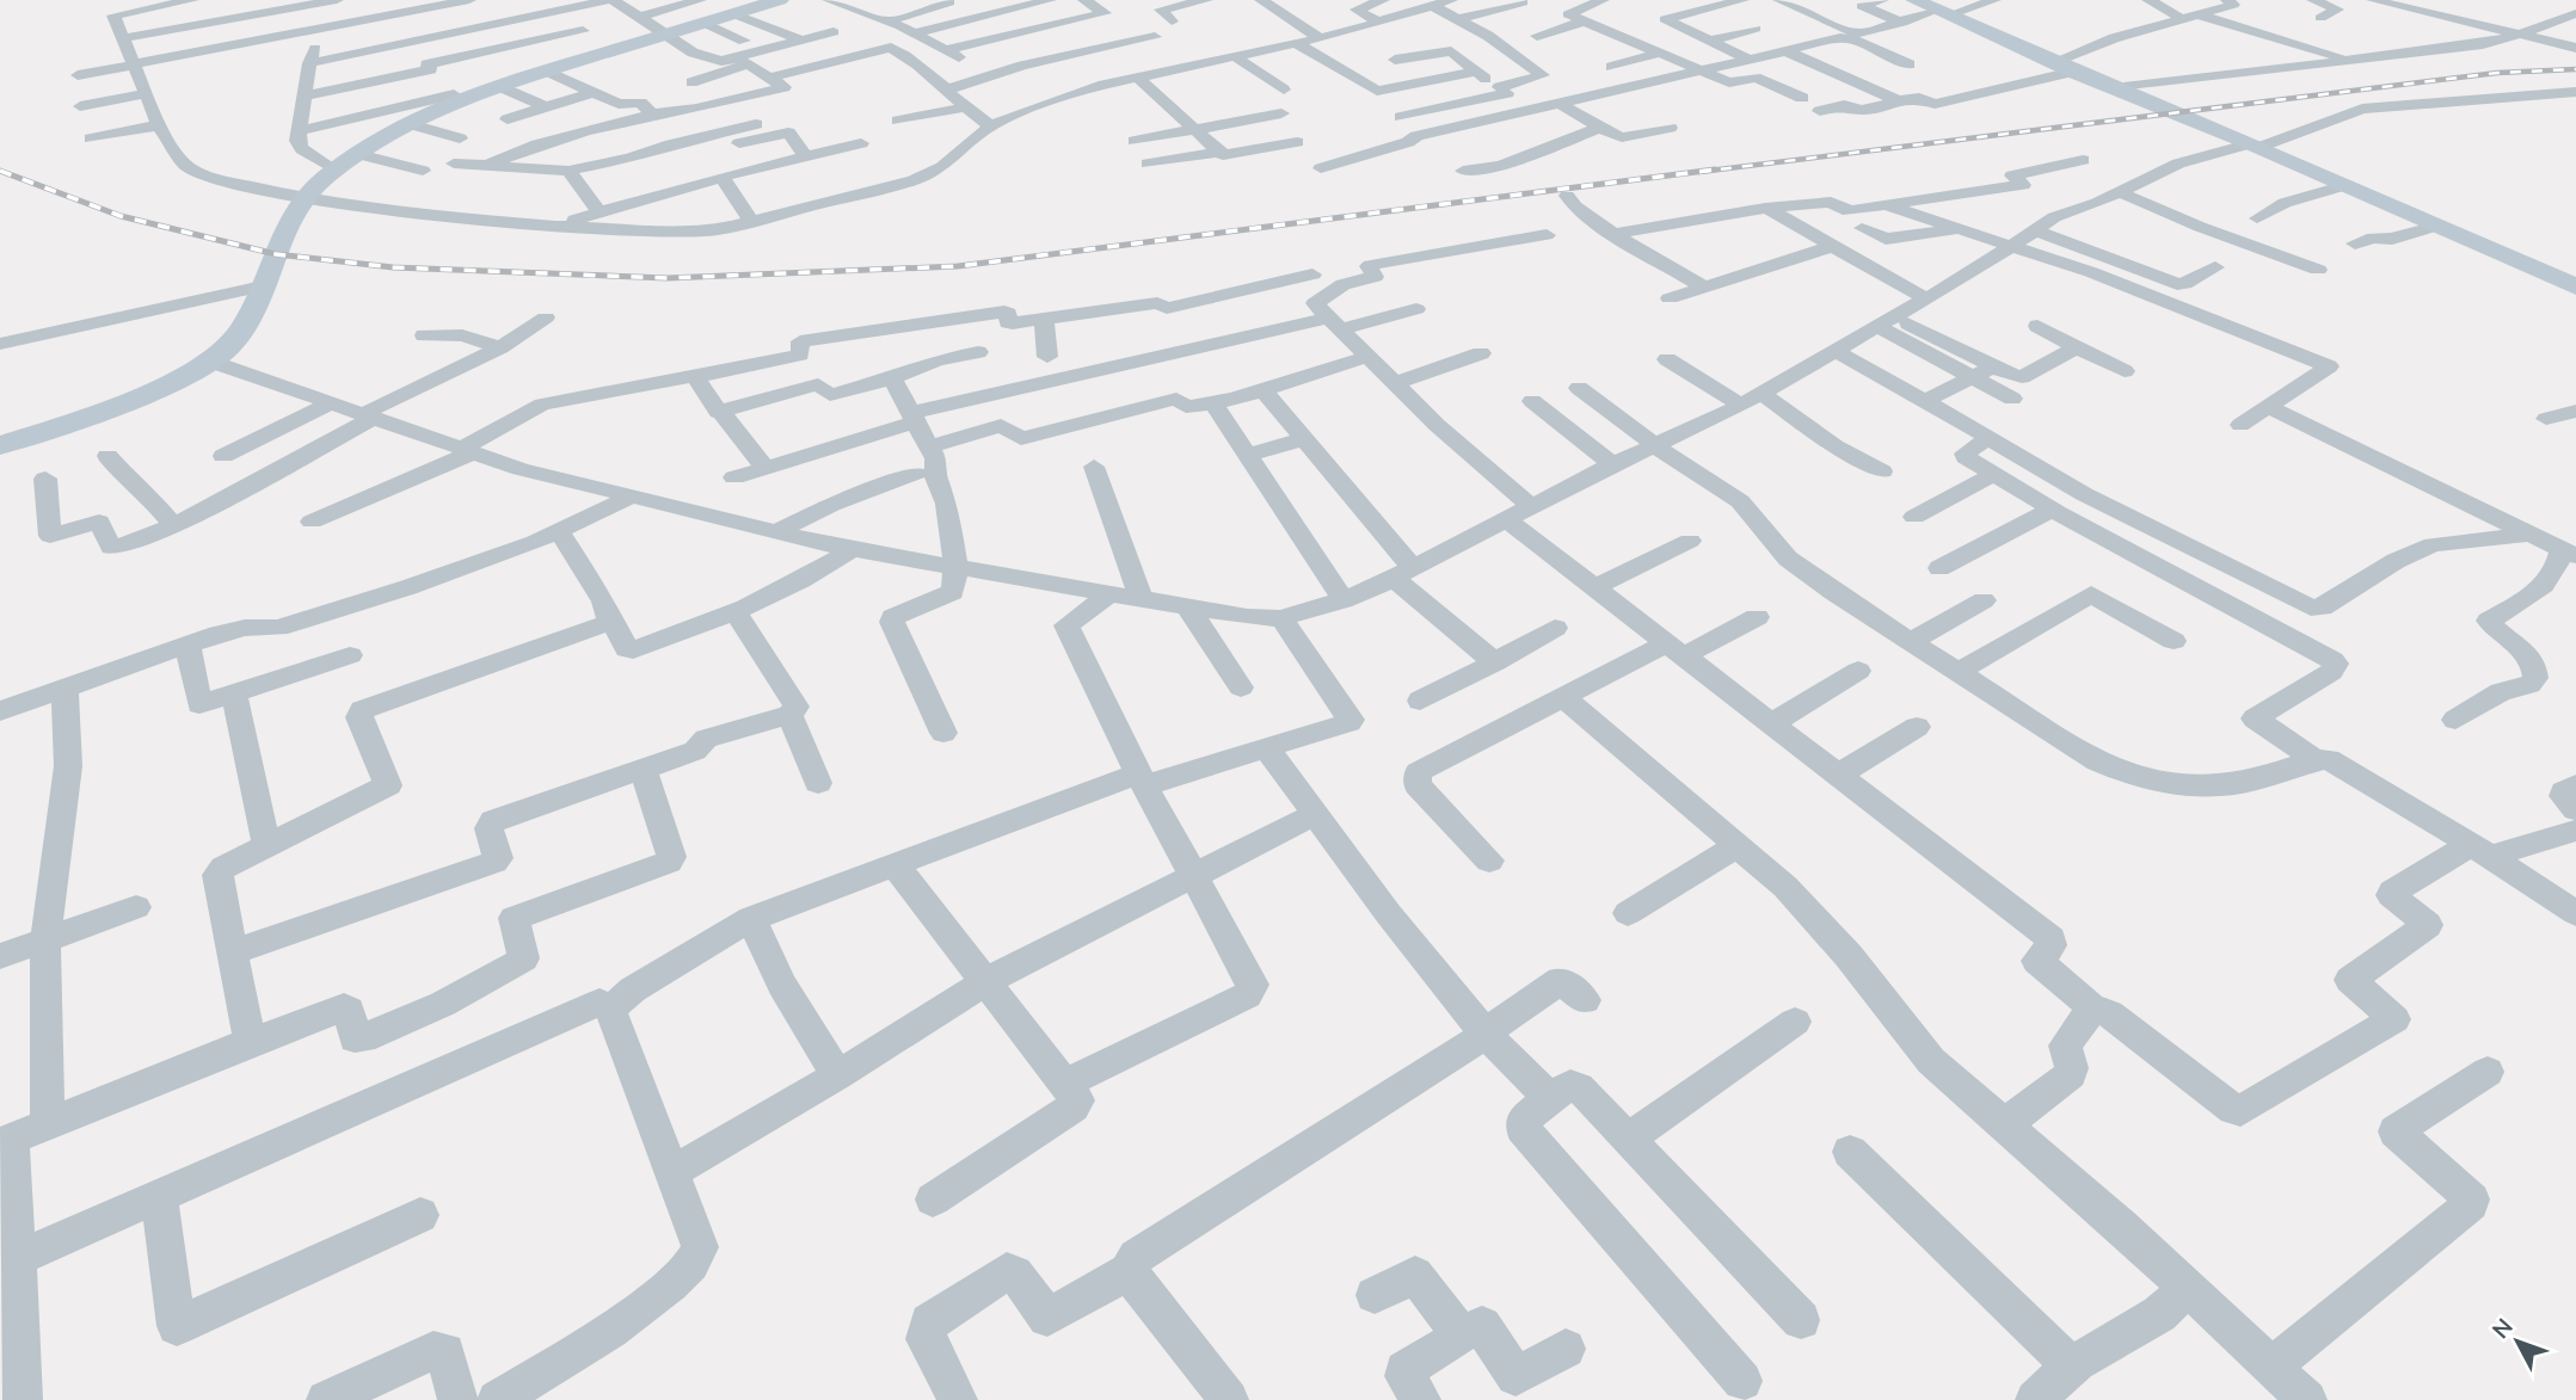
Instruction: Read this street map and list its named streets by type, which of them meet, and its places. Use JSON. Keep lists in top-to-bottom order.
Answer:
{
  "north": "top left"
}
